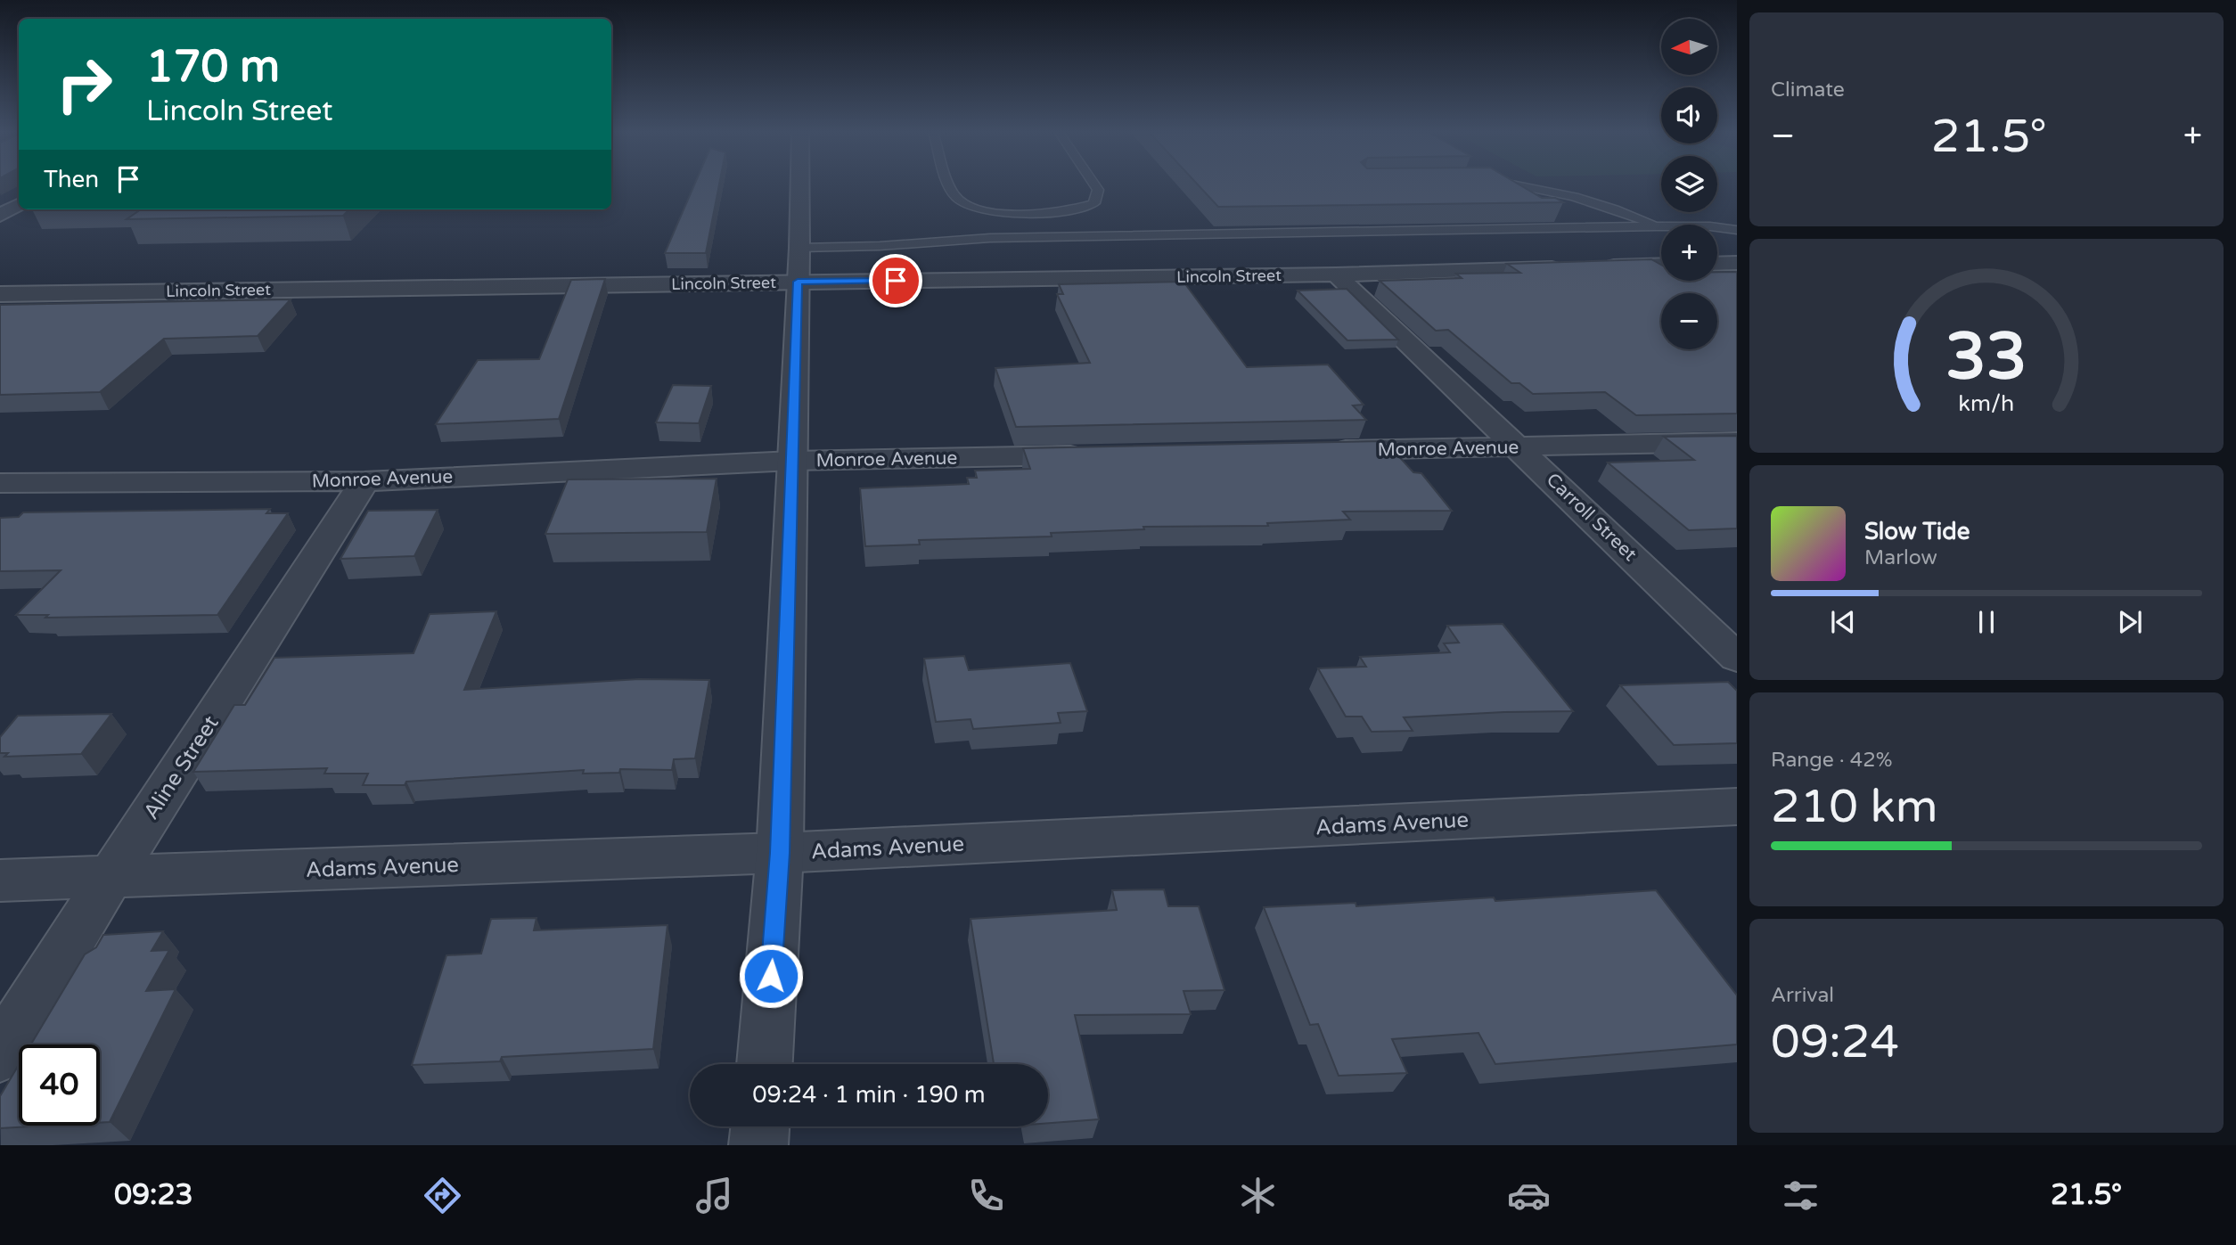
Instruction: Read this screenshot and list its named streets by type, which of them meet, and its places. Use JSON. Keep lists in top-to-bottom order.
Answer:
{
  "streets": {
    "street": [
      "Lincoln Street",
      "Monroe Avenue",
      "Carroll Street",
      "Aline Street",
      "Adams Avenue"
    ]
  },
  "crossings": [
    ["Lincoln Street", "Carroll Street"],
    ["Monroe Avenue", "Carroll Street"],
    ["Monroe Avenue", "Aline Street"],
    ["Aline Street", "Adams Avenue"]
  ],
  "north": "left",
  "page": {
    "tile": [
      "Climate",
      ["Range · 42%", "210 km"],
      ["Arrival", "09:24"]
    ],
    "map_buttons": ["+", "−"],
    "turn": ["170 m", "Lincoln Street"],
    "heat": ["−", "21.5°", "+"],
    "then": "Then",
    "song": ["Slow Tide", "Marlow"],
    "limit": "40",
    "trip": "09:24 · 1 min · 190 m",
    "tabs": ["09:23", "21.5°"],
    "gauge": ["33", "km/h"]
  }
}
